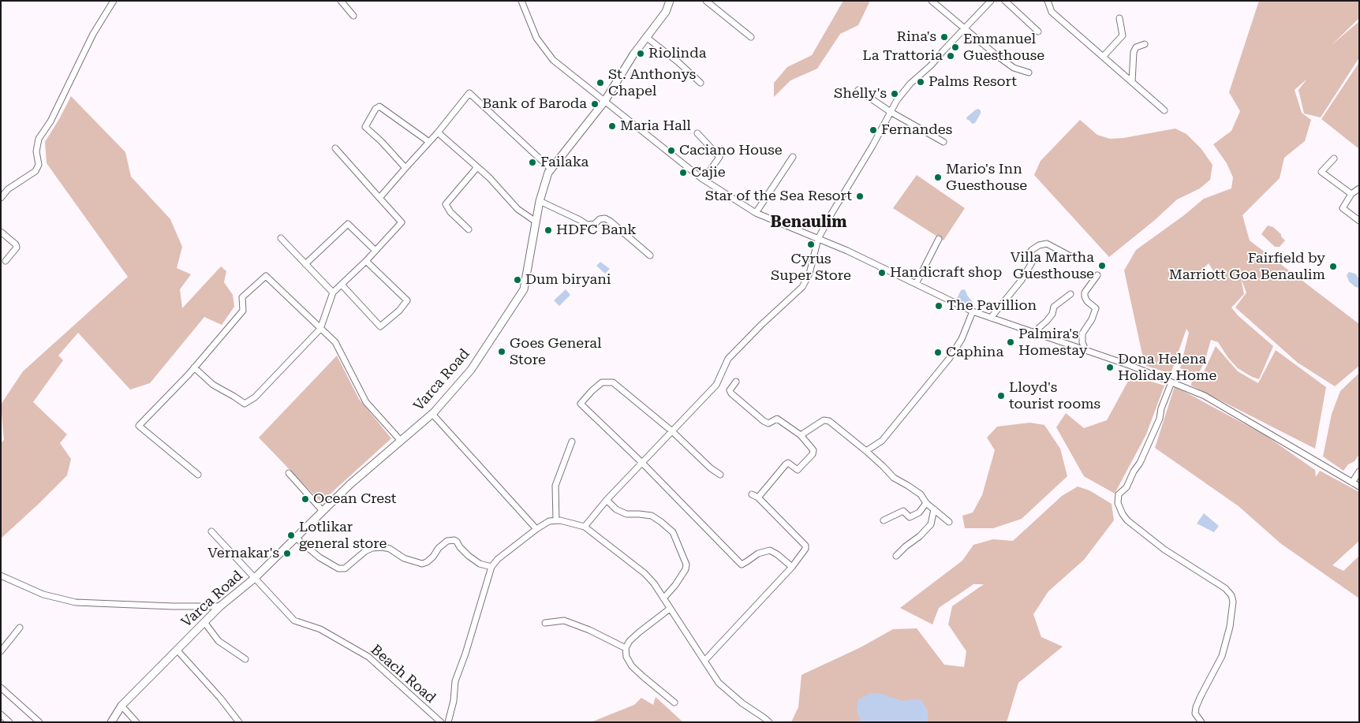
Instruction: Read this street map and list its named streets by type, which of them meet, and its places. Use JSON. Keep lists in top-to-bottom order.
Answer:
{
  "streets": {
    "main road": ["Varca Road"],
    "street": ["Beach Road"]
  },
  "crossings": [
    ["Varca Road", "Beach Road"]
  ],
  "districts": ["Benaulim"],
  "places": [
    "Rina's",
    "Emmanuel Guesthouse",
    "Riolinda",
    "La Trattoria",
    "Palms Resort",
    "St. Anthonys Chapel",
    "Shelly's",
    "Bank of Baroda",
    "Maria Hall",
    "Fernandes",
    "Caciano House",
    "Failaka",
    "Cajie",
    "Mario's Inn Guesthouse",
    "Star of the Sea Resort",
    "HDFC Bank",
    "Cyrus Super Store",
    "Villa Martha Guesthouse",
    "Fairfield by Marriott Goa Benaulim",
    "Handicraft shop",
    "Dum biryani",
    "The Pavillion",
    "Palmira's Homestay",
    "Goes General Store",
    "Caphina",
    "Dona Helena Holiday Home",
    "Lloyd's tourist rooms",
    "Ocean Crest",
    "Lotlikar general store",
    "Vernakar's"
  ]
}
